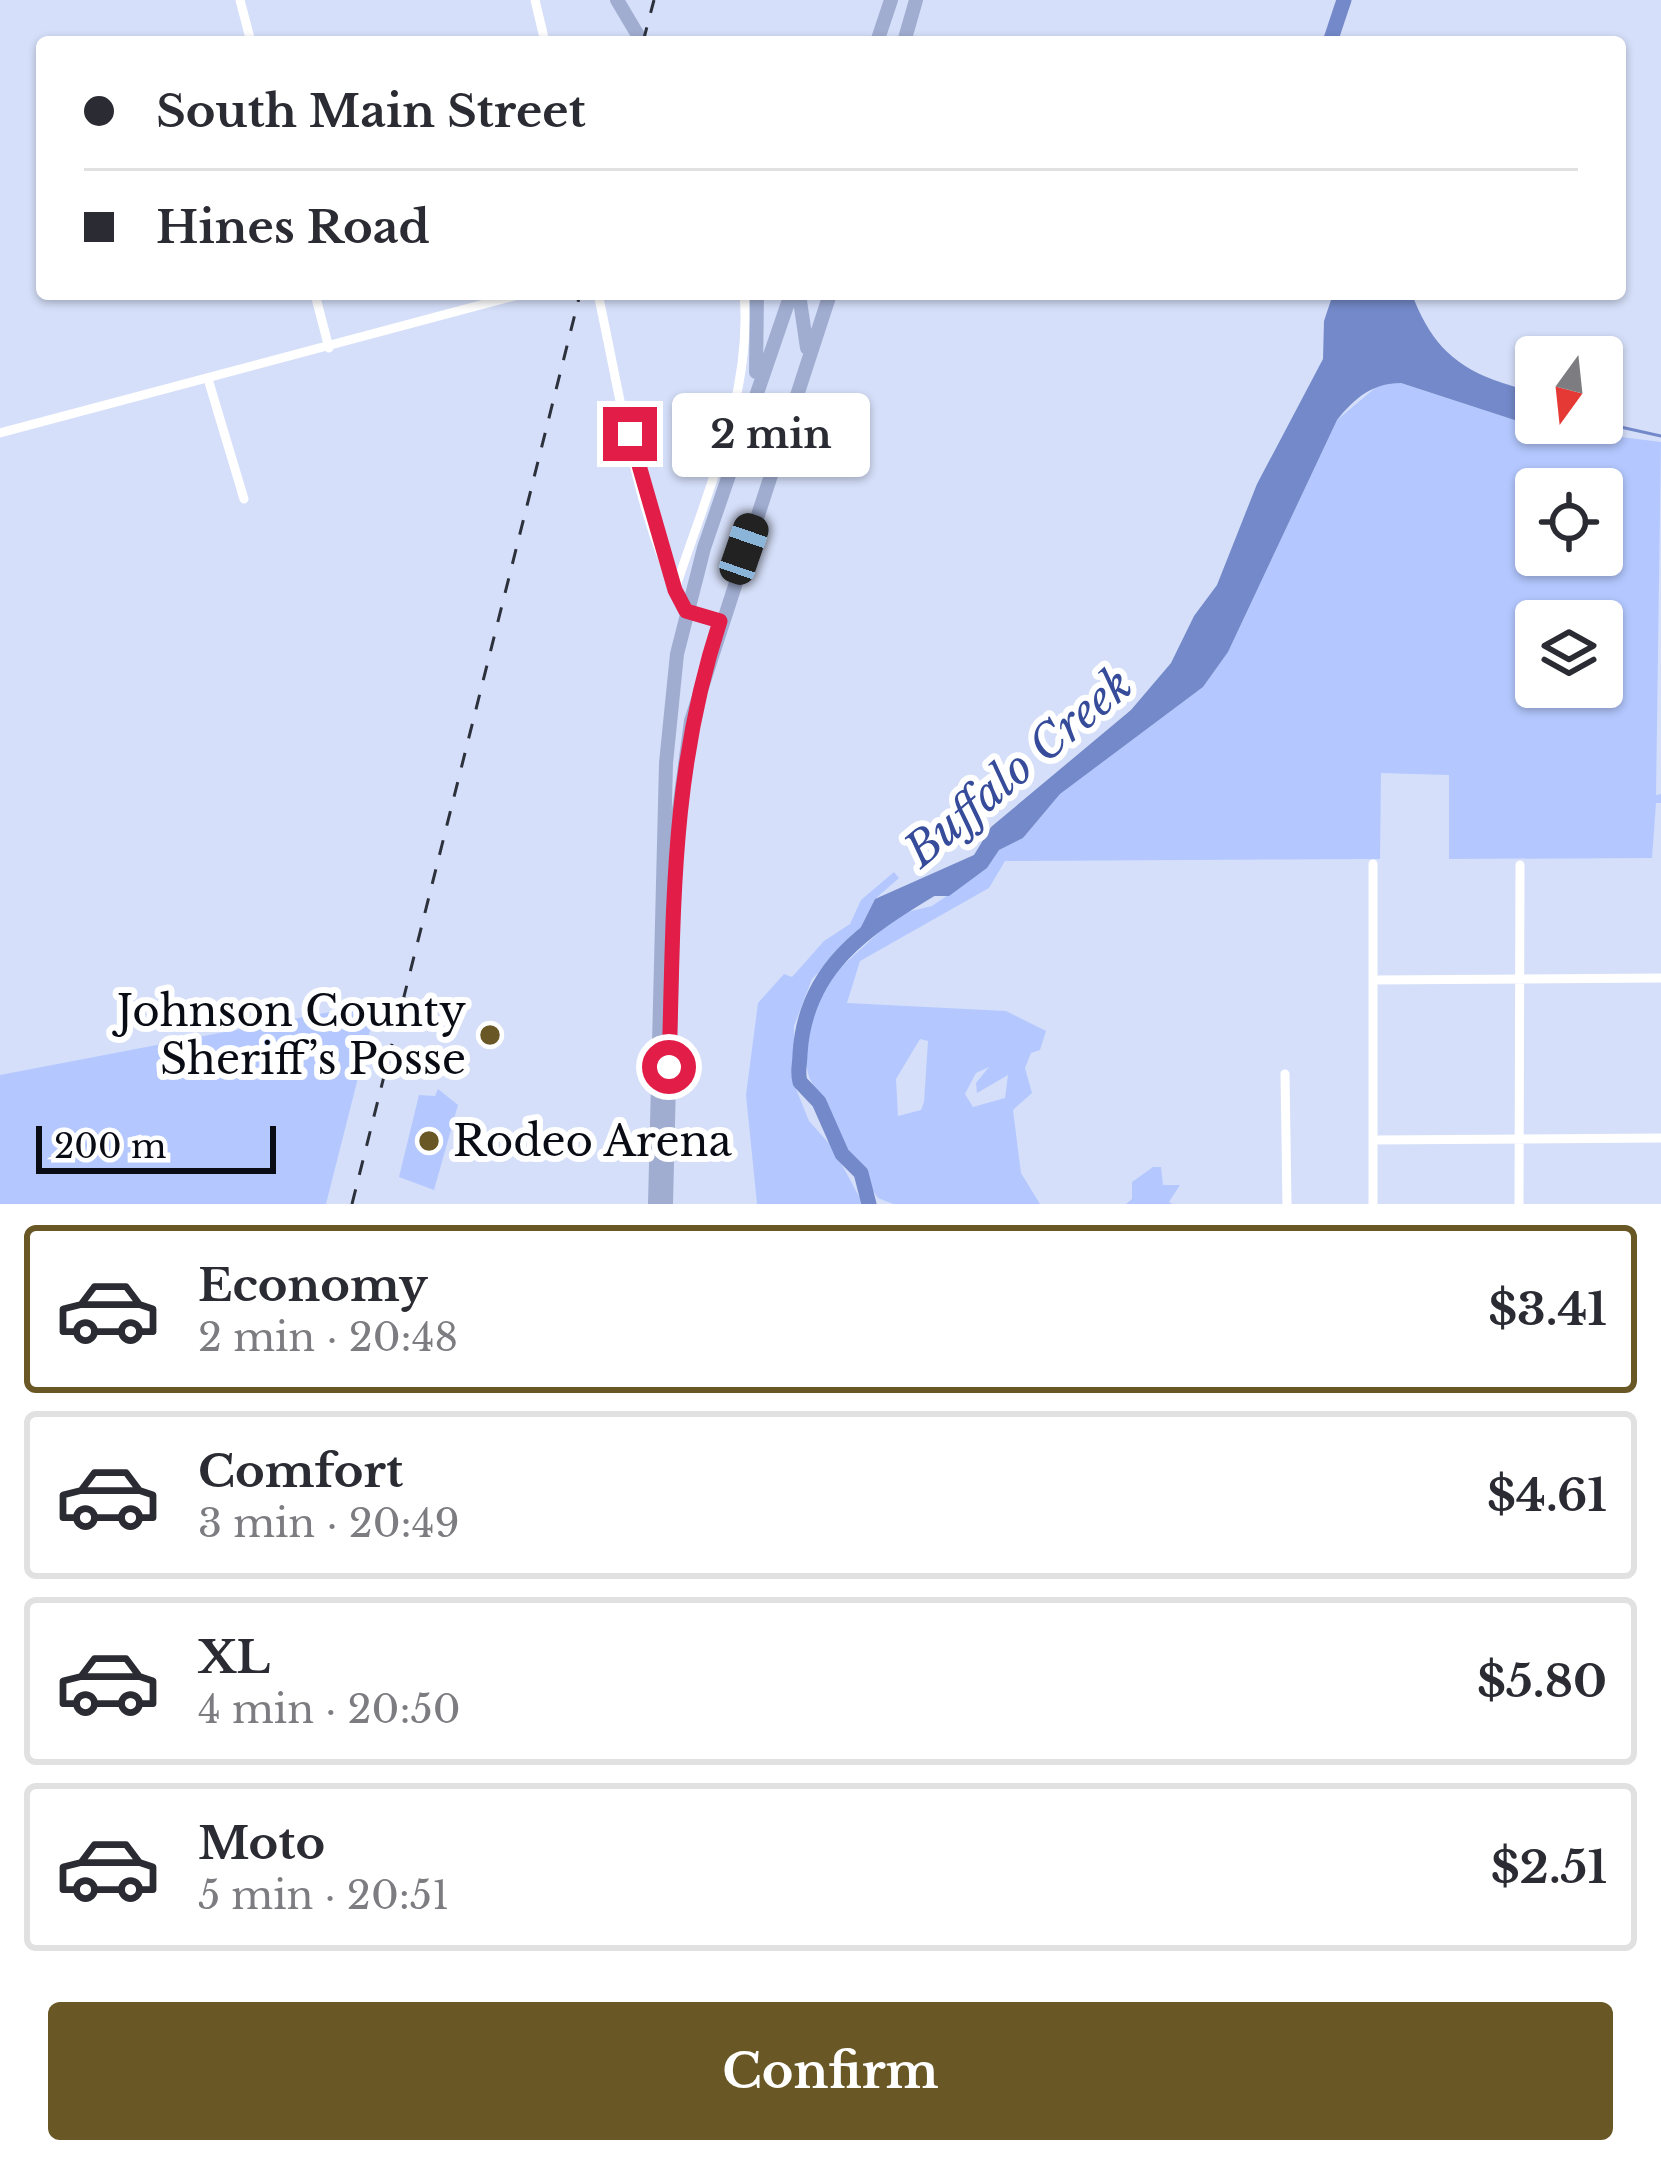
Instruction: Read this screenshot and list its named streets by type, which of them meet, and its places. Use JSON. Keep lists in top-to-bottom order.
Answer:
{
  "water": ["Buffalo Creek"],
  "places": ["Johnson County Sheriff’s Posse", "Rodeo Arena"],
  "scale_bar": "200 m",
  "north": "bottom",
  "page": {
    "banner": ["South Main Street", "Hines Road"],
    "bubble": "2 min",
    "scale": "200 m",
    "list": [
      {
        "name": "Economy",
        "note": "2 min · 20:48",
        "value": "$3.41"
      },
      {
        "name": "Comfort",
        "note": "3 min · 20:49",
        "value": "$4.61"
      },
      {
        "name": "XL",
        "note": "4 min · 20:50",
        "value": "$5.80"
      },
      {
        "name": "Moto",
        "note": "5 min · 20:51",
        "value": "$2.51"
      }
    ],
    "buttons": "Confirm"
  }
}
